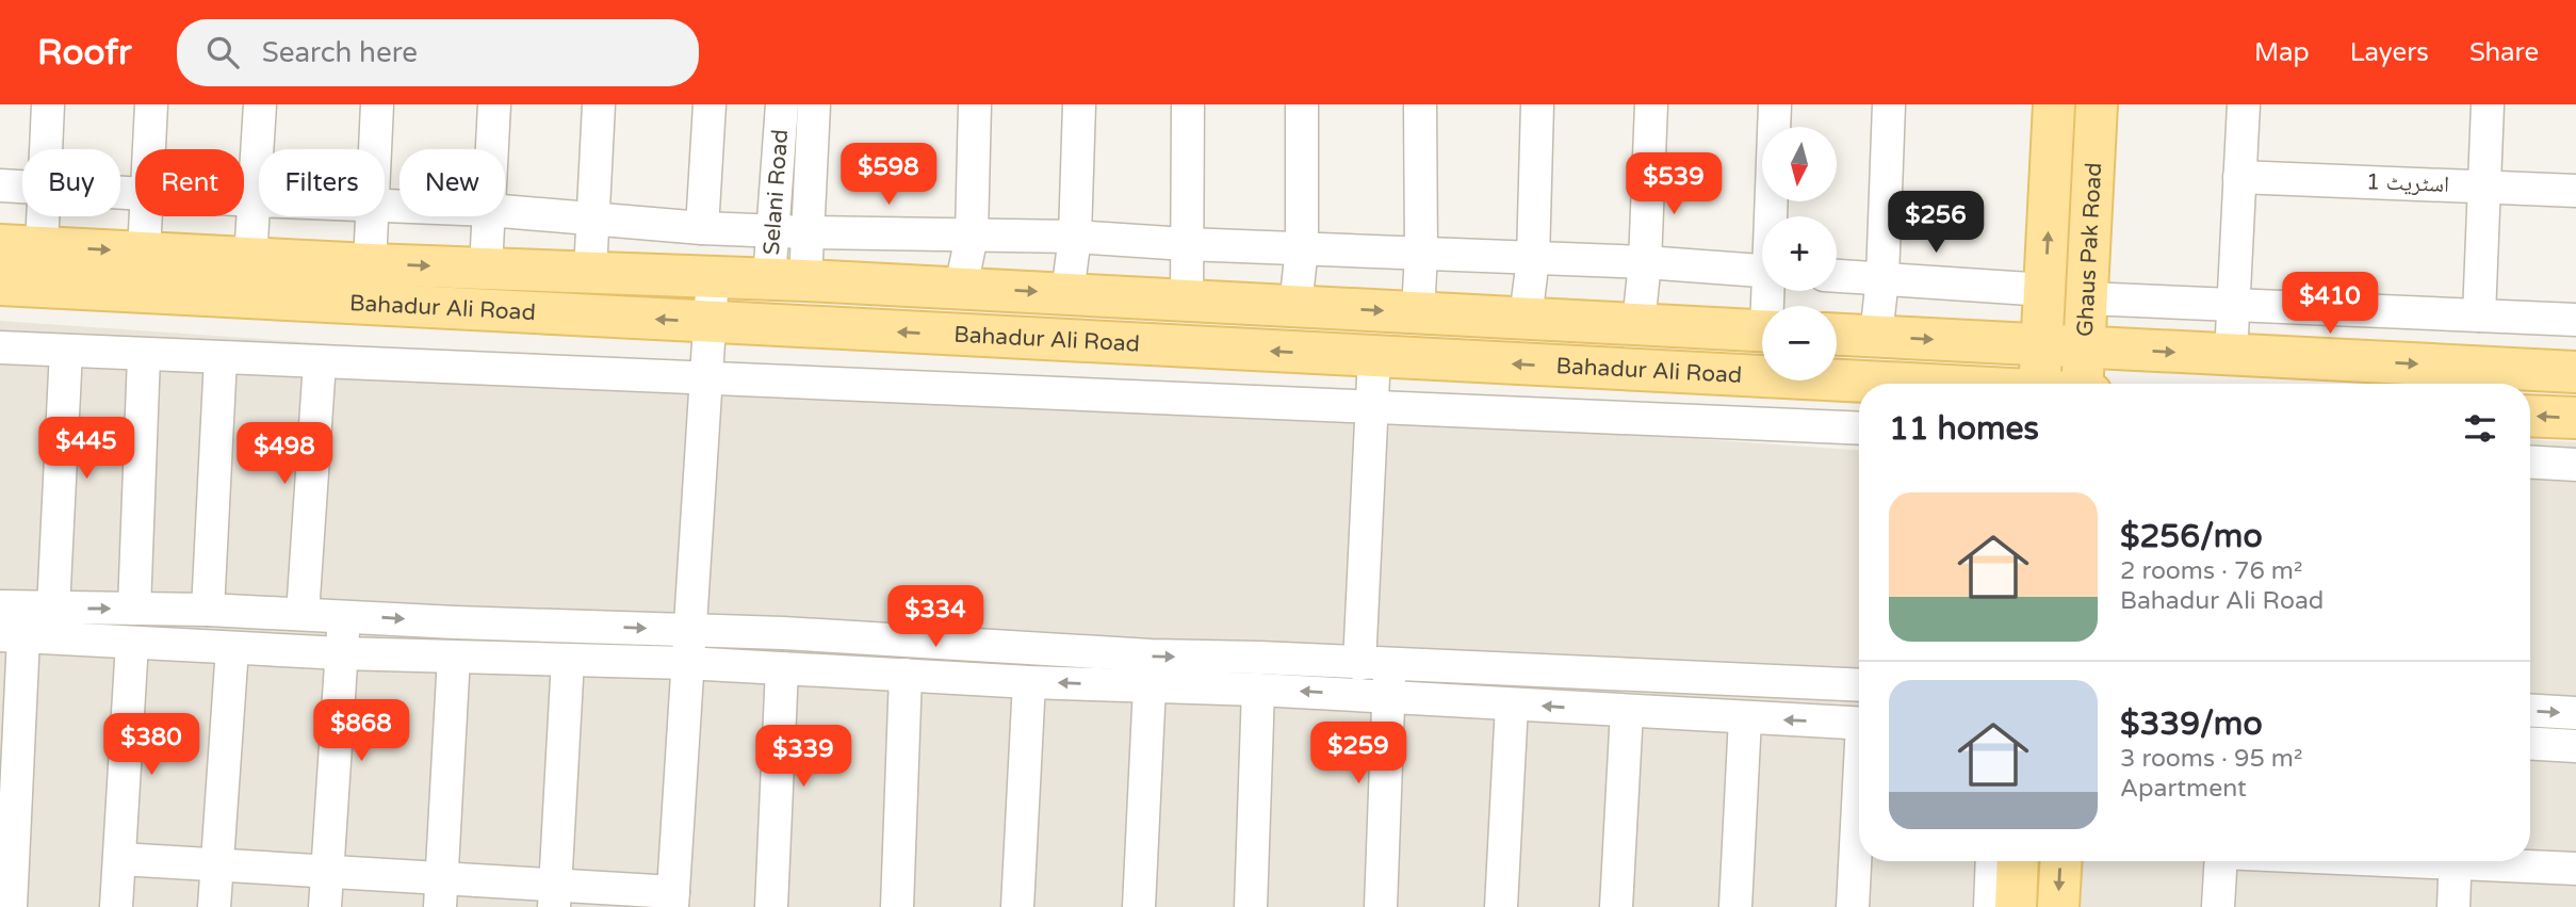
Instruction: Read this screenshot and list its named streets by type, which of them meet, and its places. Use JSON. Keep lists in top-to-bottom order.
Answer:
{
  "streets": {
    "main road": ["Ghaus Pak Road", "Bahadur Ali Road"],
    "street": ["اسٹریٹ 1", "Selani Road"]
  },
  "crossings": [
    ["Selani Road", "Bahadur Ali Road"]
  ],
  "north": "bottom",
  "page": {
    "header": "Roofr",
    "search": "Search here",
    "nav": ["Map", "Layers", "Share"],
    "map_buttons": ["+", "−"],
    "price": [
      "$598",
      "$539",
      "$256",
      "$410",
      "$445",
      "$498",
      "$334",
      "$868",
      "$380",
      "$259",
      "$339"
    ],
    "chip": [
      "Buy",
      "Rent",
      "Filters",
      "New"
    ],
    "heading": "11 homes",
    "list": [
      {
        "name": "$256/mo",
        "note": "2 rooms · 76 m² · Bahadur Ali Road"
      },
      {
        "name": "$339/mo",
        "note": "3 rooms · 95 m² · Apartment"
      }
    ]
  }
}
